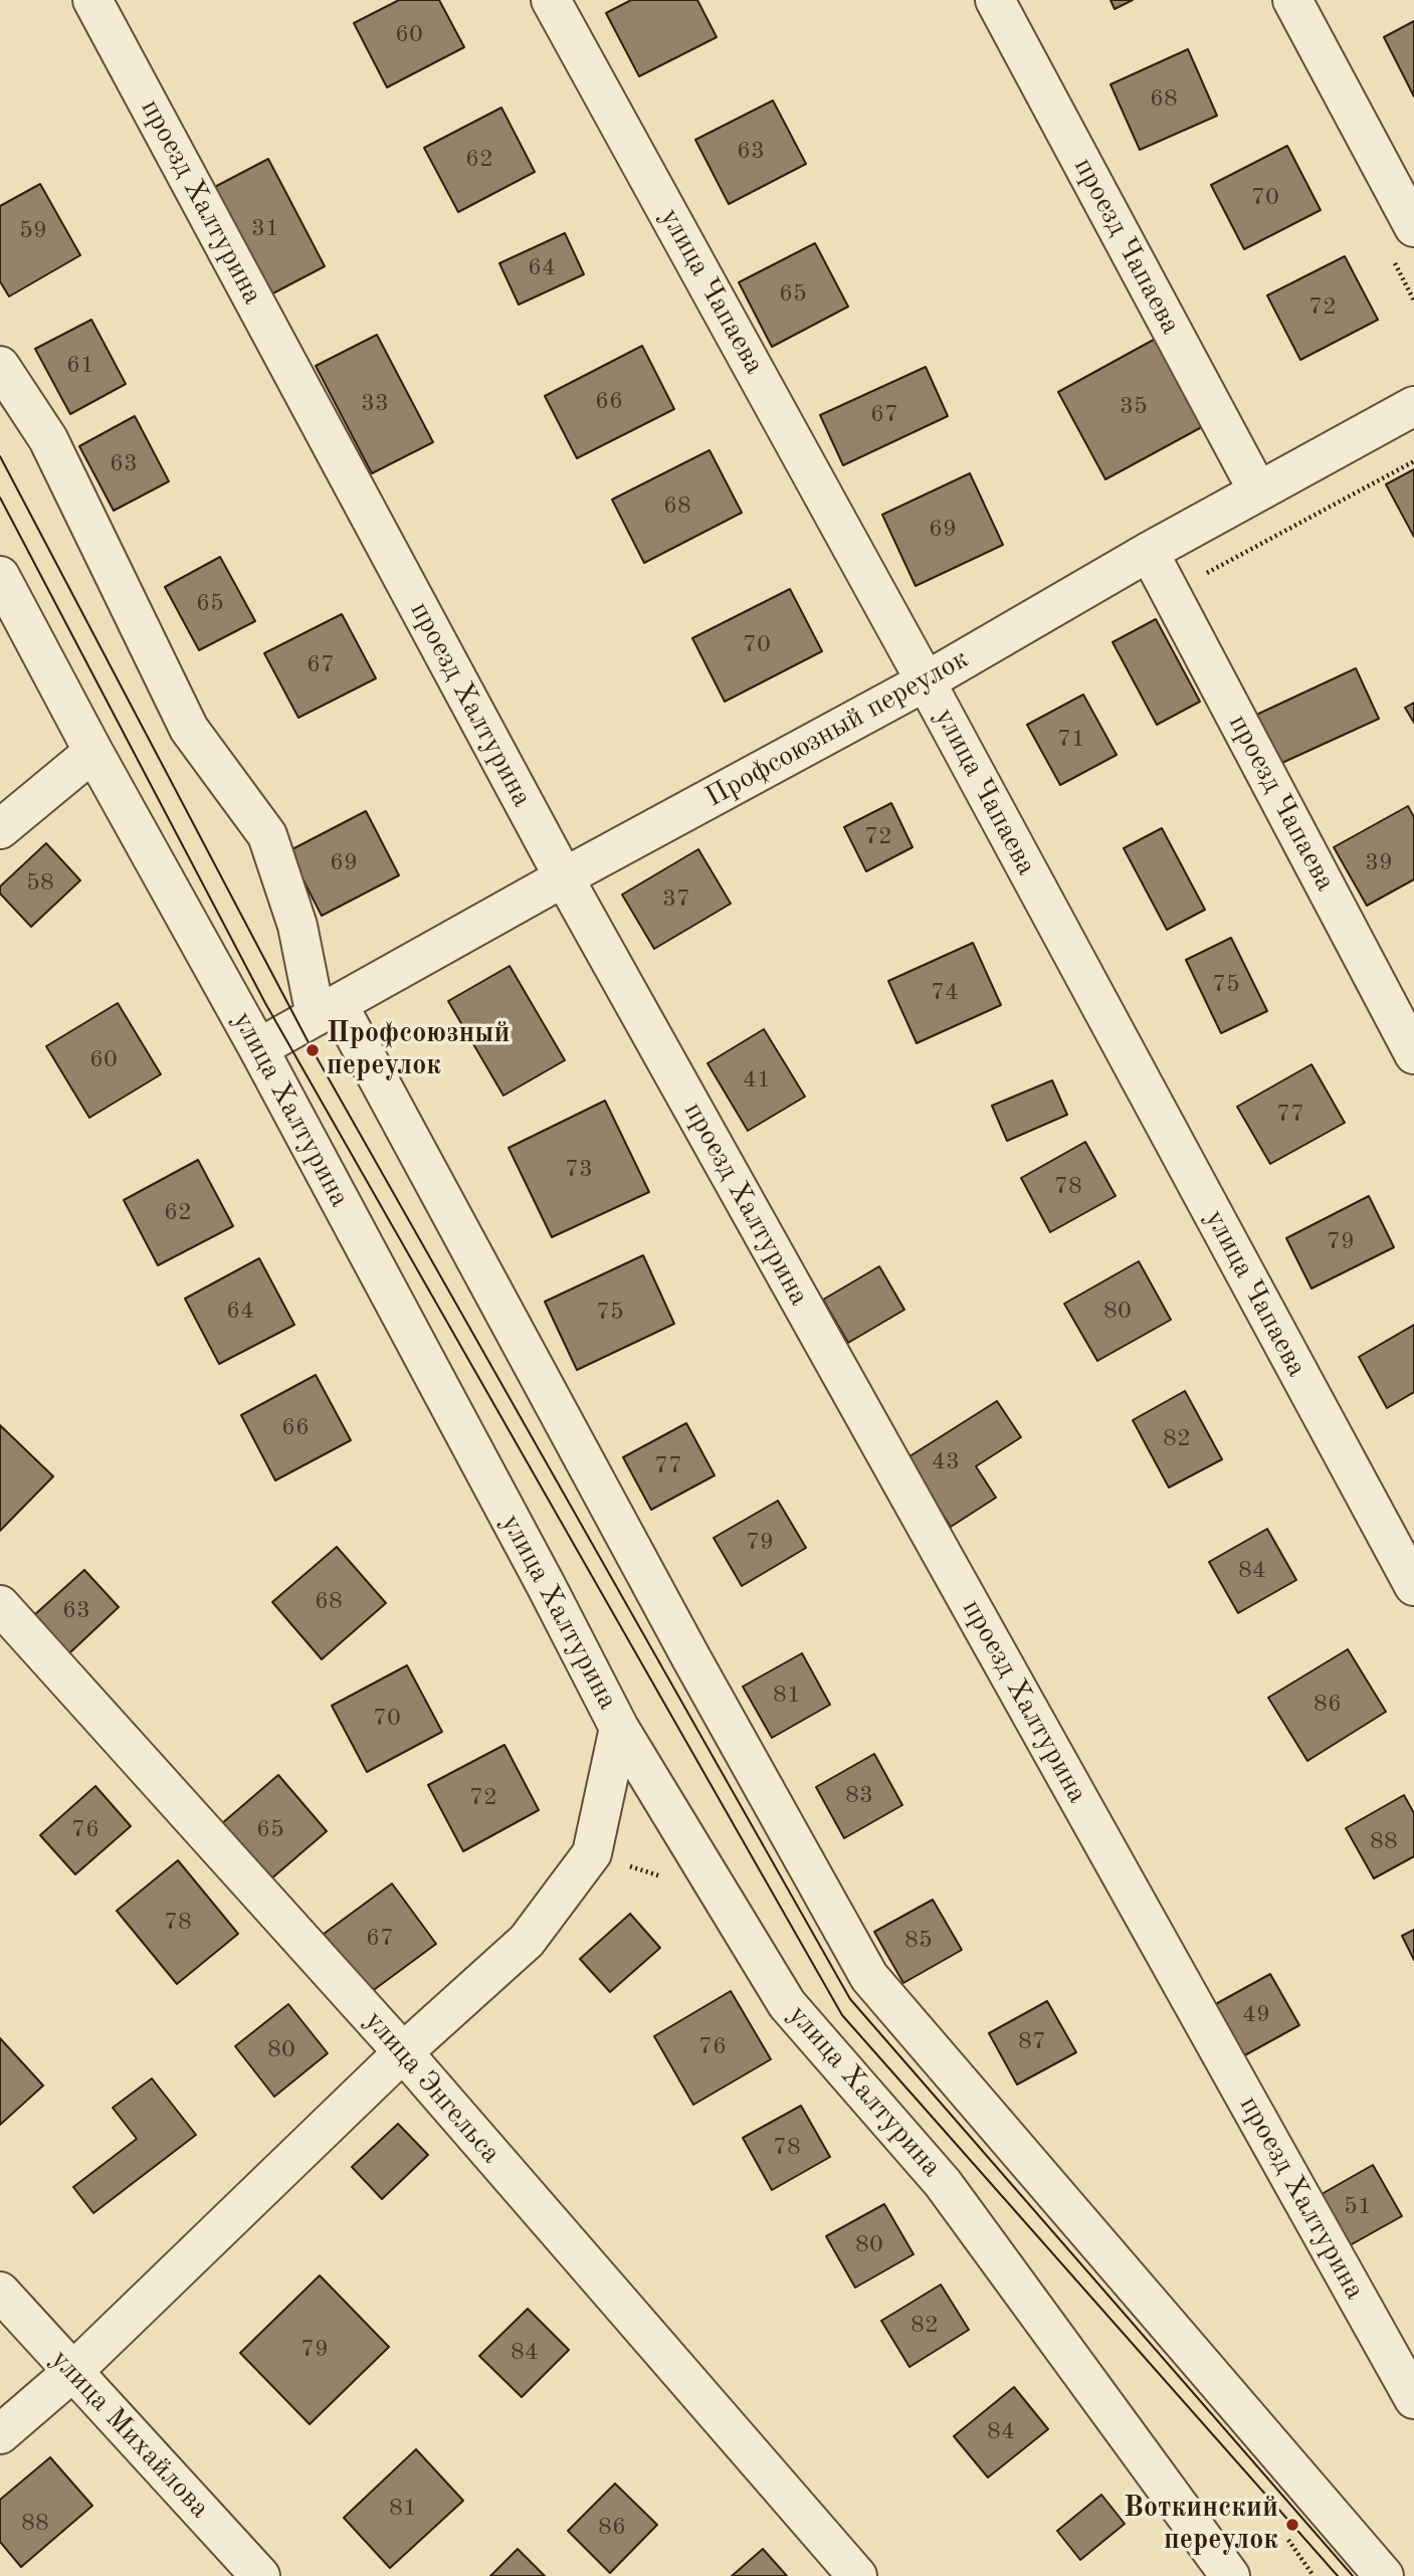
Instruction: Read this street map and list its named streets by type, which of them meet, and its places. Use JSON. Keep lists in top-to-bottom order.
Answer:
{
  "streets": {
    "street": [
      "проезд Халтурина",
      "проезд Чапаева",
      "улица Чапаева",
      "Профсоюзный переулок",
      "улица Халтурина",
      "улица Энгельса",
      "улица Михайлова"
    ]
  },
  "crossings": [
    ["проезд Халтурина", "Профсоюзный переулок"],
    ["проезд Чапаева", "Профсоюзный переулок"],
    ["улица Чапаева", "Профсоюзный переулок"],
    ["Профсоюзный переулок", "улица Халтурина"]
  ],
  "places": ["Профсоюзный переулок", "Воткинский переулок"],
  "house_numbers": [
    "60",
    "68",
    "63",
    "62",
    "70",
    "31",
    "59",
    "64",
    "65",
    "72",
    "61",
    "66",
    "33",
    "35",
    "67",
    "63",
    "68",
    "69",
    "65",
    "70",
    "67",
    "71",
    "72",
    "69",
    "39",
    "58",
    "37",
    "75",
    "74",
    "60",
    "41",
    "77",
    "73",
    "78",
    "62",
    "79",
    "64",
    "80",
    "75",
    "66",
    "82",
    "43",
    "77",
    "79",
    "84",
    "68",
    "63",
    "81",
    "86",
    "70",
    "83",
    "72",
    "76",
    "65",
    "88",
    "78",
    "67",
    "85",
    "49",
    "87",
    "76",
    "80",
    "78",
    "51",
    "80",
    "82",
    "79",
    "84",
    "84",
    "81",
    "88",
    "86"
  ]
}
